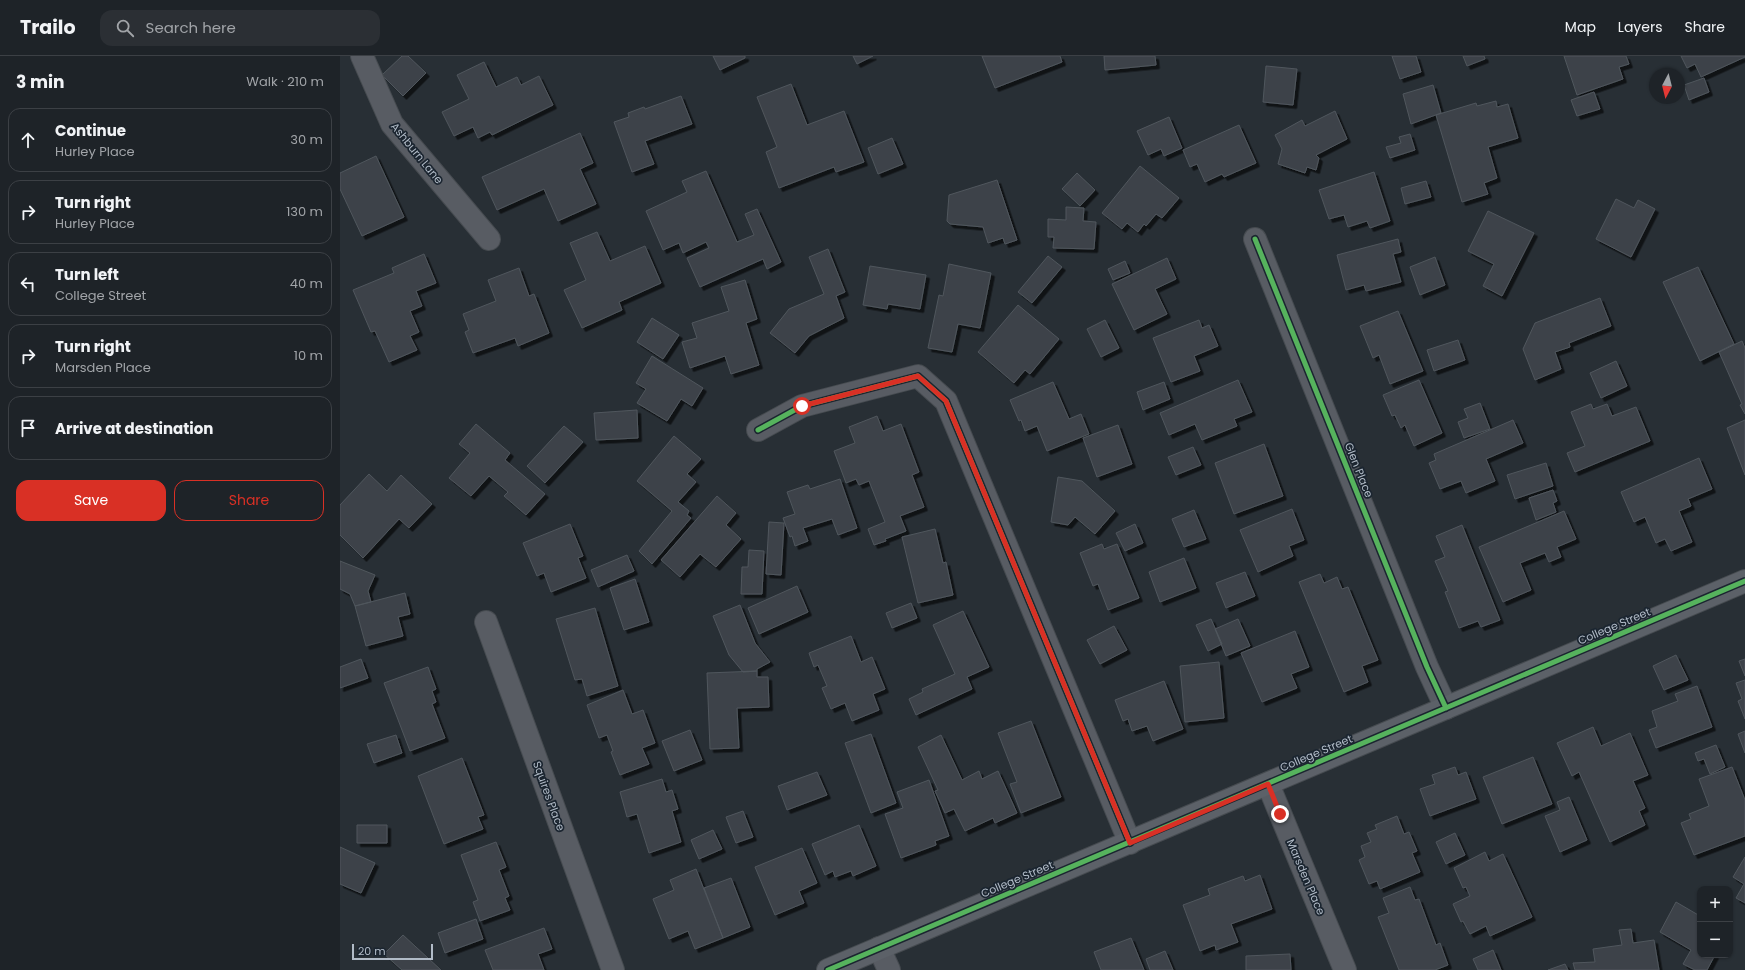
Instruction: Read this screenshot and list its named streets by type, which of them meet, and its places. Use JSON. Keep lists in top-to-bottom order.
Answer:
{
  "streets": {
    "main road": ["College Street"],
    "street": [
      "Ashburn Lane",
      "Glen Place",
      "Squires Place",
      "Marsden Place"
    ]
  },
  "crossings": [
    ["Glen Place", "College Street"],
    ["College Street", "Marsden Place"]
  ],
  "scale_bar": "20 m",
  "north": "bottom",
  "page": {
    "header": "Trailo",
    "search": "Search here",
    "nav": ["Map", "Layers", "Share"],
    "heading": ["3 min", "Walk · 210 m"],
    "list": [
      ["Continue", "Hurley Place", "30 m"],
      ["Turn right", "Hurley Place", "130 m"],
      ["Turn left", "College Street", "40 m"],
      ["Turn right", "Marsden Place", "10 m"],
      "Arrive at destination"
    ],
    "buttons": ["Save", "Share"],
    "map_buttons": ["+", "−"],
    "scale": "20 m"
  }
}
